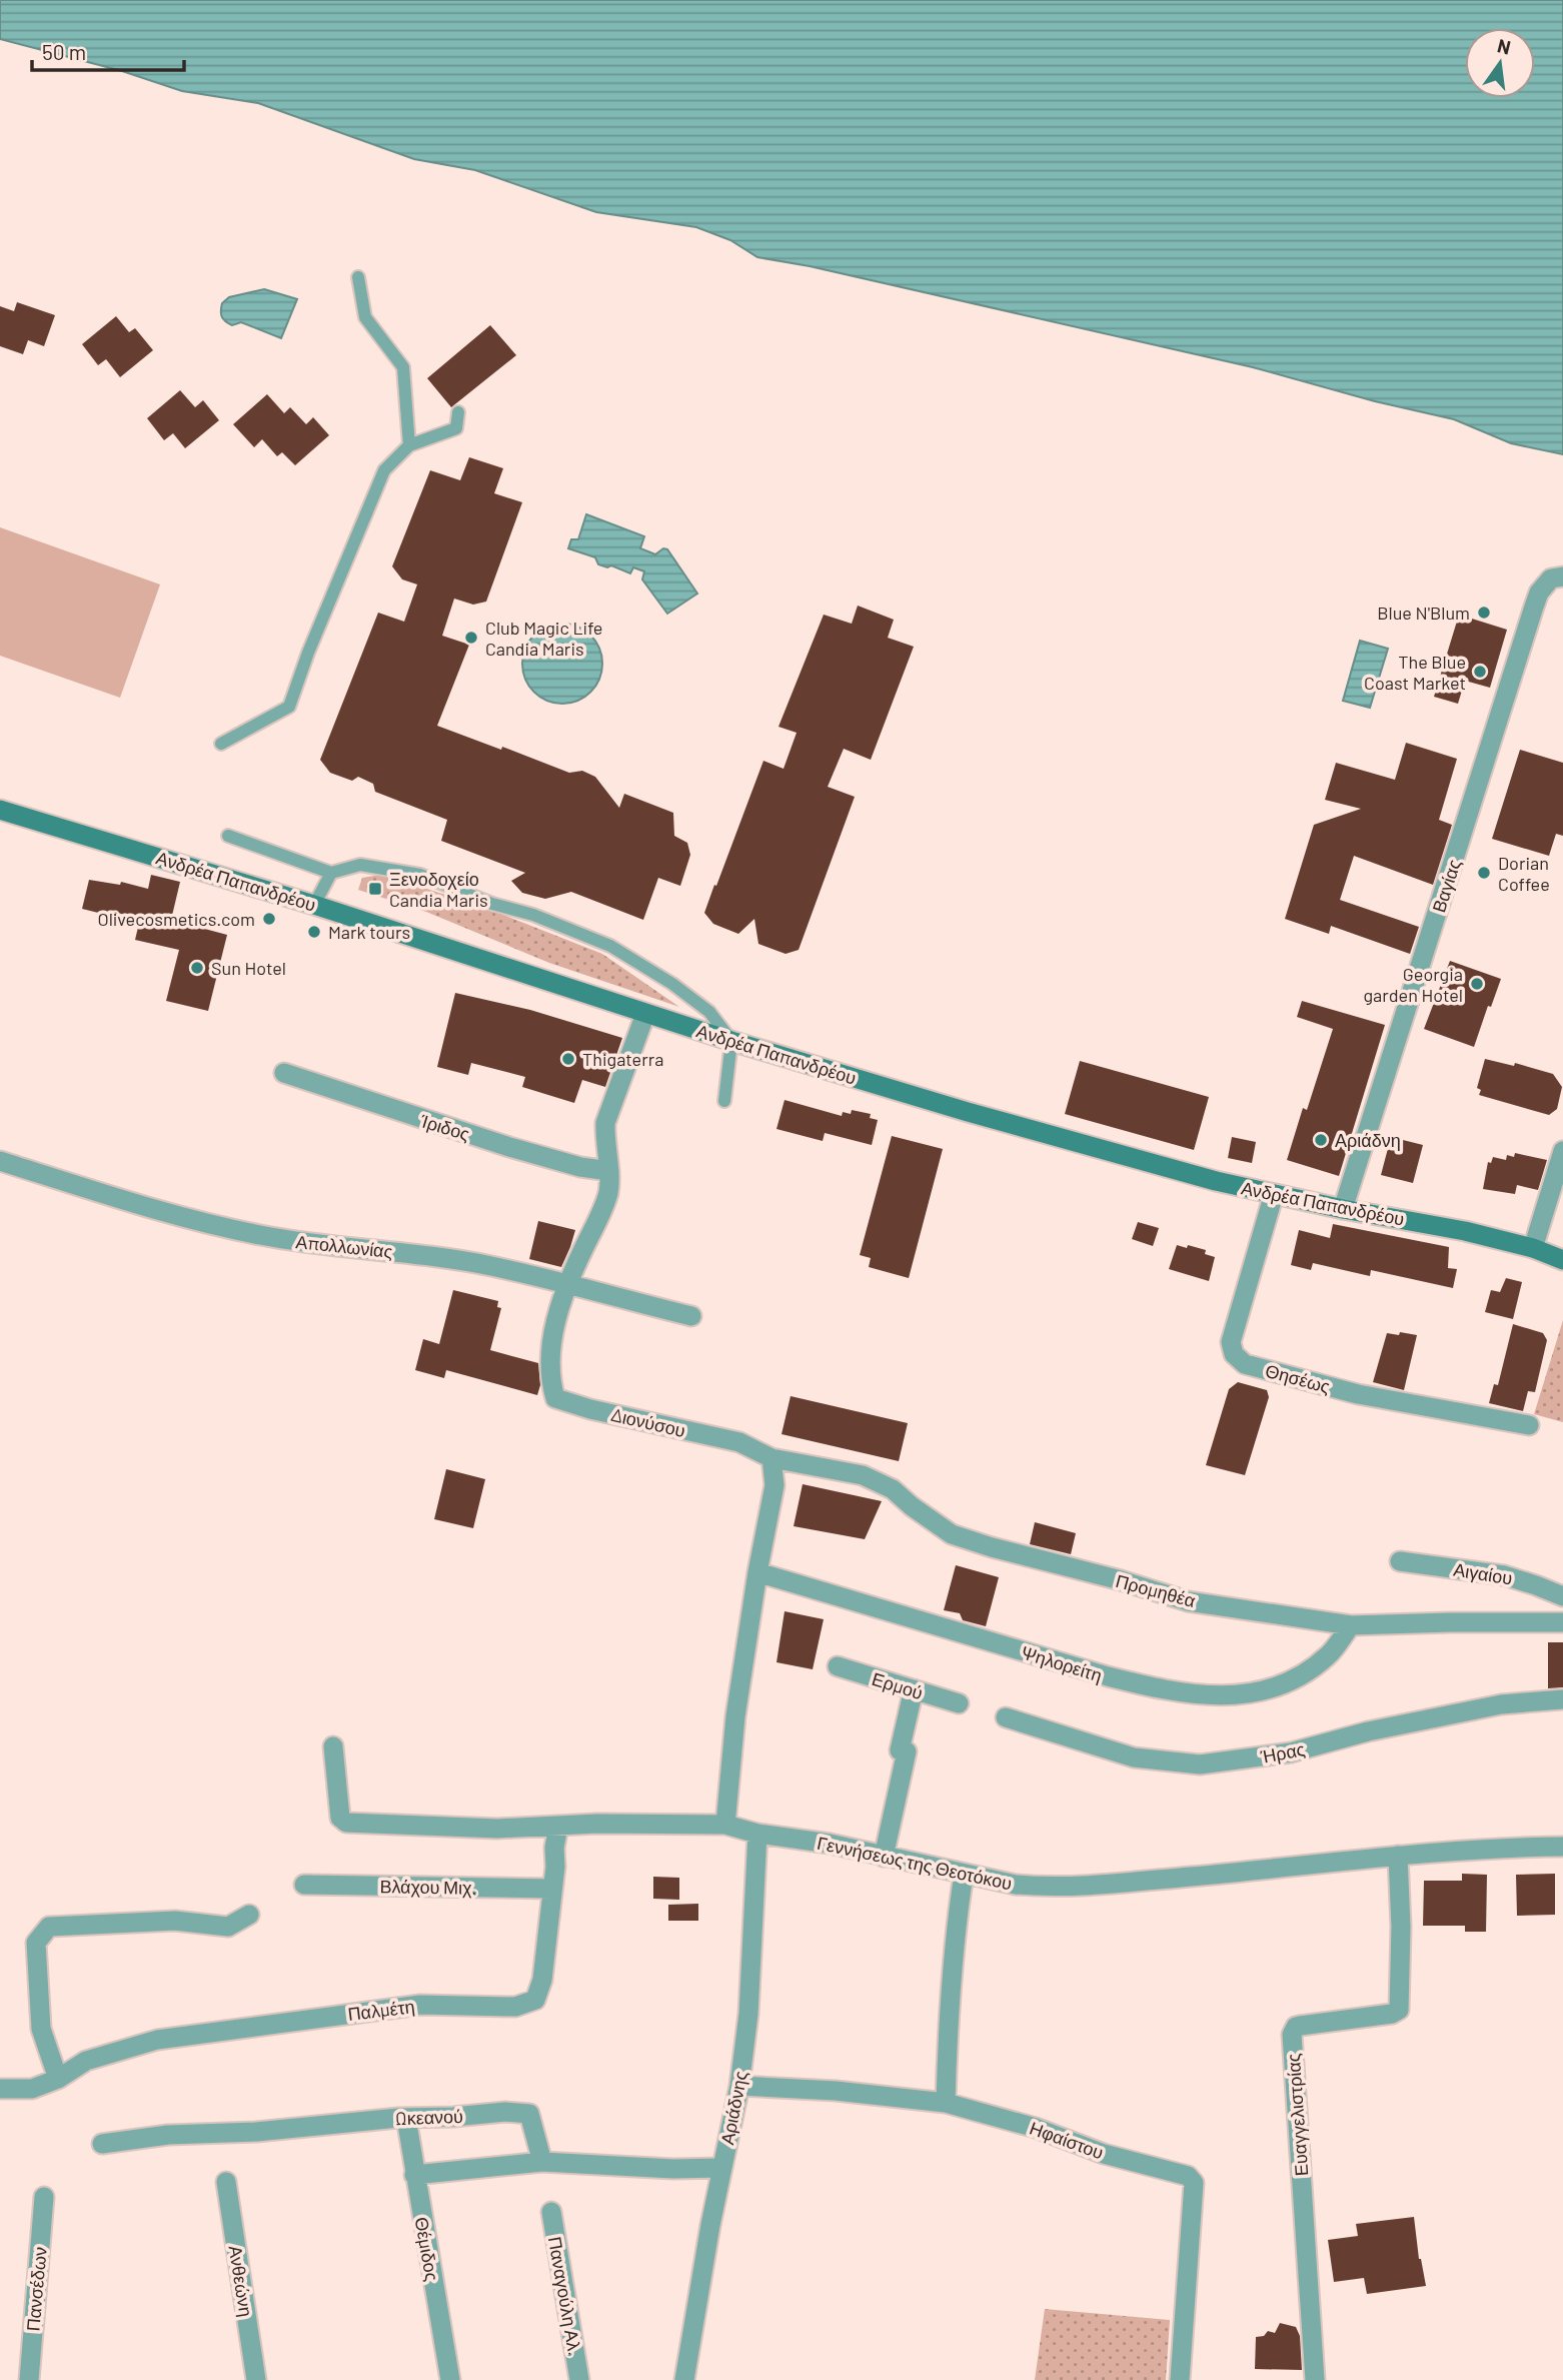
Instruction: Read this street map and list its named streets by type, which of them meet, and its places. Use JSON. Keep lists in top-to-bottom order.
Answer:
{
  "streets": {
    "main road": ["Ανδρέα Παπανδρέου"],
    "street": [
      "Βαγίας",
      "Ίριδος",
      "Απολλωνίας",
      "Θησέως",
      "Διονύσου",
      "Αιγαίου",
      "Προμηθέα",
      "Ψηλορείτη",
      "Ερμού",
      "Ήρας",
      "Γεννήσεως της Θεοτόκου",
      "Βλάχου Μιχ.",
      "Παλμέτη",
      "Αριάδνης",
      "Ευαγγελιστρίας",
      "Ωκεανού",
      "Ηφαίστου",
      "Θέμιδος",
      "Ανθεώνη",
      "Πανσέδων",
      "Παναγούλη Αλ."
    ]
  },
  "crossings": [
    ["Ανδρέα Παπανδρέου", "Βαγίας"],
    ["Ανδρέα Παπανδρέου", "Θησέως"],
    ["Ανδρέα Παπανδρέου", "Διονύσου"],
    ["Ίριδος", "Διονύσου"],
    ["Απολλωνίας", "Διονύσου"],
    ["Διονύσου", "Προμηθέα"],
    ["Προμηθέα", "Ψηλορείτη"],
    ["Γεννήσεως της Θεοτόκου", "Παλμέτη"],
    ["Γεννήσεως της Θεοτόκου", "Αριάδνης"],
    ["Γεννήσεως της Θεοτόκου", "Ευαγγελιστρίας"],
    ["Βλάχου Μιχ.", "Παλμέτη"],
    ["Αριάδνης", "Ηφαίστου"],
    ["Ωκεανού", "Θέμιδος"]
  ],
  "places": {
    "other": [
      "Blue N'Blum",
      "Club Magic Life Candia Maris",
      "The Blue Coast Market",
      "Dorian Coffee",
      "Olivecosmetics.com",
      "Mark tours",
      "Sun Hotel",
      "Georgia garden Hotel",
      "Thigaterra",
      "Αριάδνη"
    ],
    "transit": ["Ξενοδοχείο Candia Maris"]
  },
  "scale_bar": "50 m",
  "north": "top"
}
